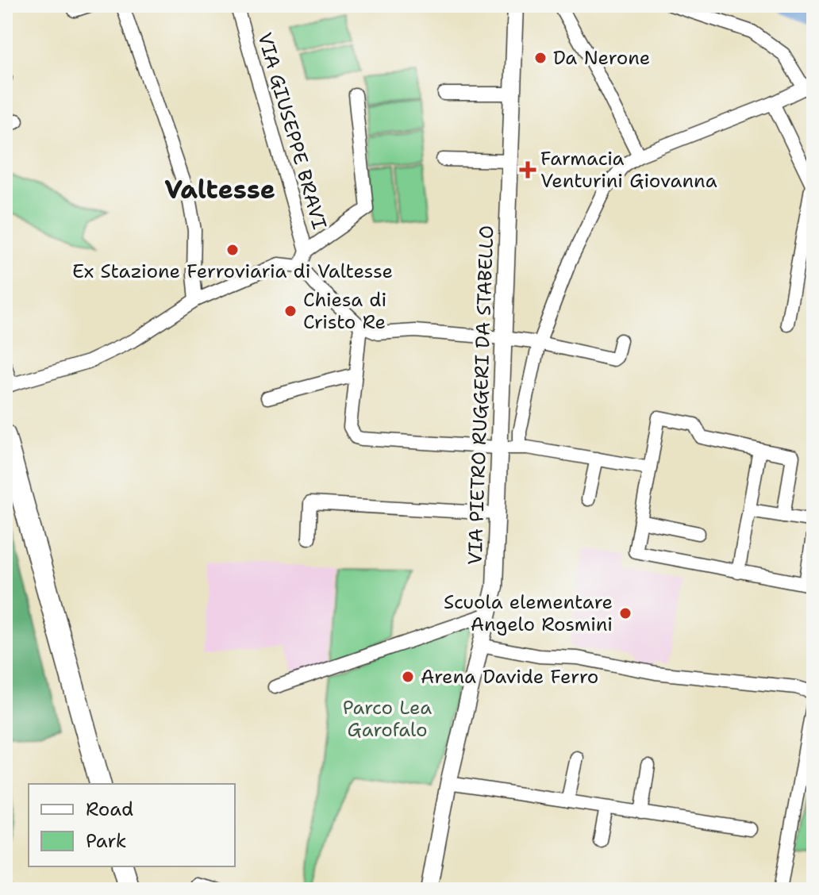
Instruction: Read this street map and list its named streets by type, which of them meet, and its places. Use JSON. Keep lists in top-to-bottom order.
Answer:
{
  "streets": {
    "street": ["VIA GIUSEPPE BRAVI", "VIA PIETRO RUGGERI DA STABELLO"]
  },
  "districts": ["Valtesse"],
  "parks": ["Parco Lea Garofalo"],
  "places": {
    "other": [
      "Da Nerone",
      "Ex Stazione Ferroviaria di Valtesse",
      "Chiesa di Cristo Re",
      "Scuola elementare Angelo Rosmini",
      "Arena Davide Ferro"
    ],
    "health": ["Farmacia Venturini Giovanna"]
  },
  "legend": ["Road", "Park"]
}
